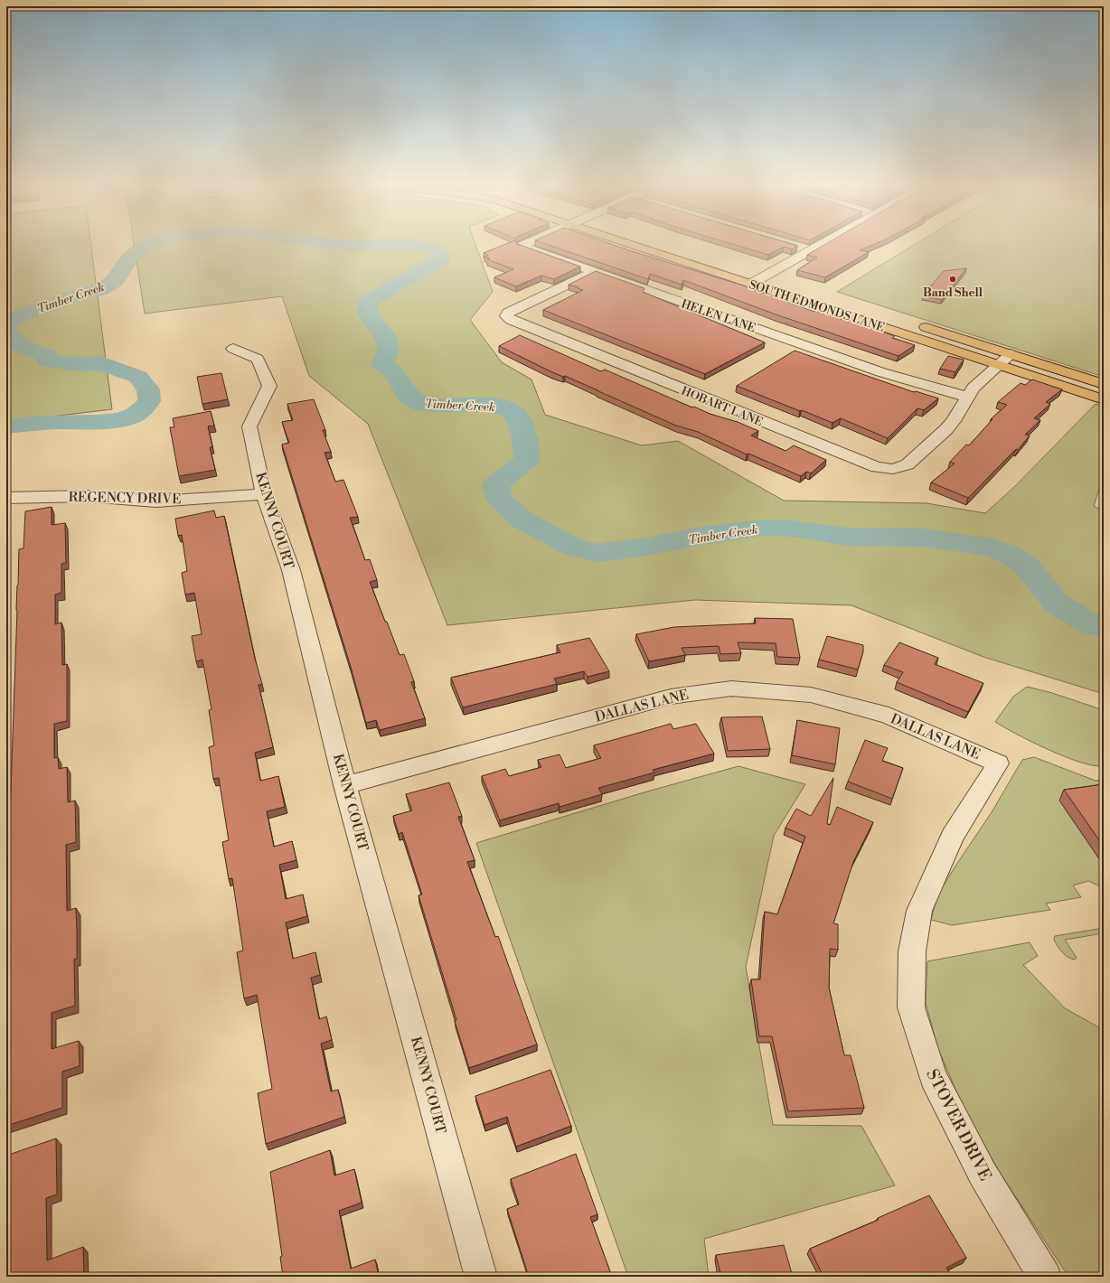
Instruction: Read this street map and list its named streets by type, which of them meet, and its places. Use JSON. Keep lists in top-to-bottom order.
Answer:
{
  "streets": {
    "main road": ["SOUTH EDMONDS LANE"],
    "street": [
      "HELEN LANE",
      "HOBART LANE",
      "REGENCY DRIVE",
      "KENNY COURT",
      "DALLAS LANE",
      "STOVER DRIVE"
    ]
  },
  "crossings": [
    ["SOUTH EDMONDS LANE", "HOBART LANE"],
    ["HELEN LANE", "HOBART LANE"],
    ["REGENCY DRIVE", "KENNY COURT"],
    ["KENNY COURT", "DALLAS LANE"],
    ["DALLAS LANE", "STOVER DRIVE"]
  ],
  "water": ["Timber Creek"],
  "places": ["Band Shell"]
}
